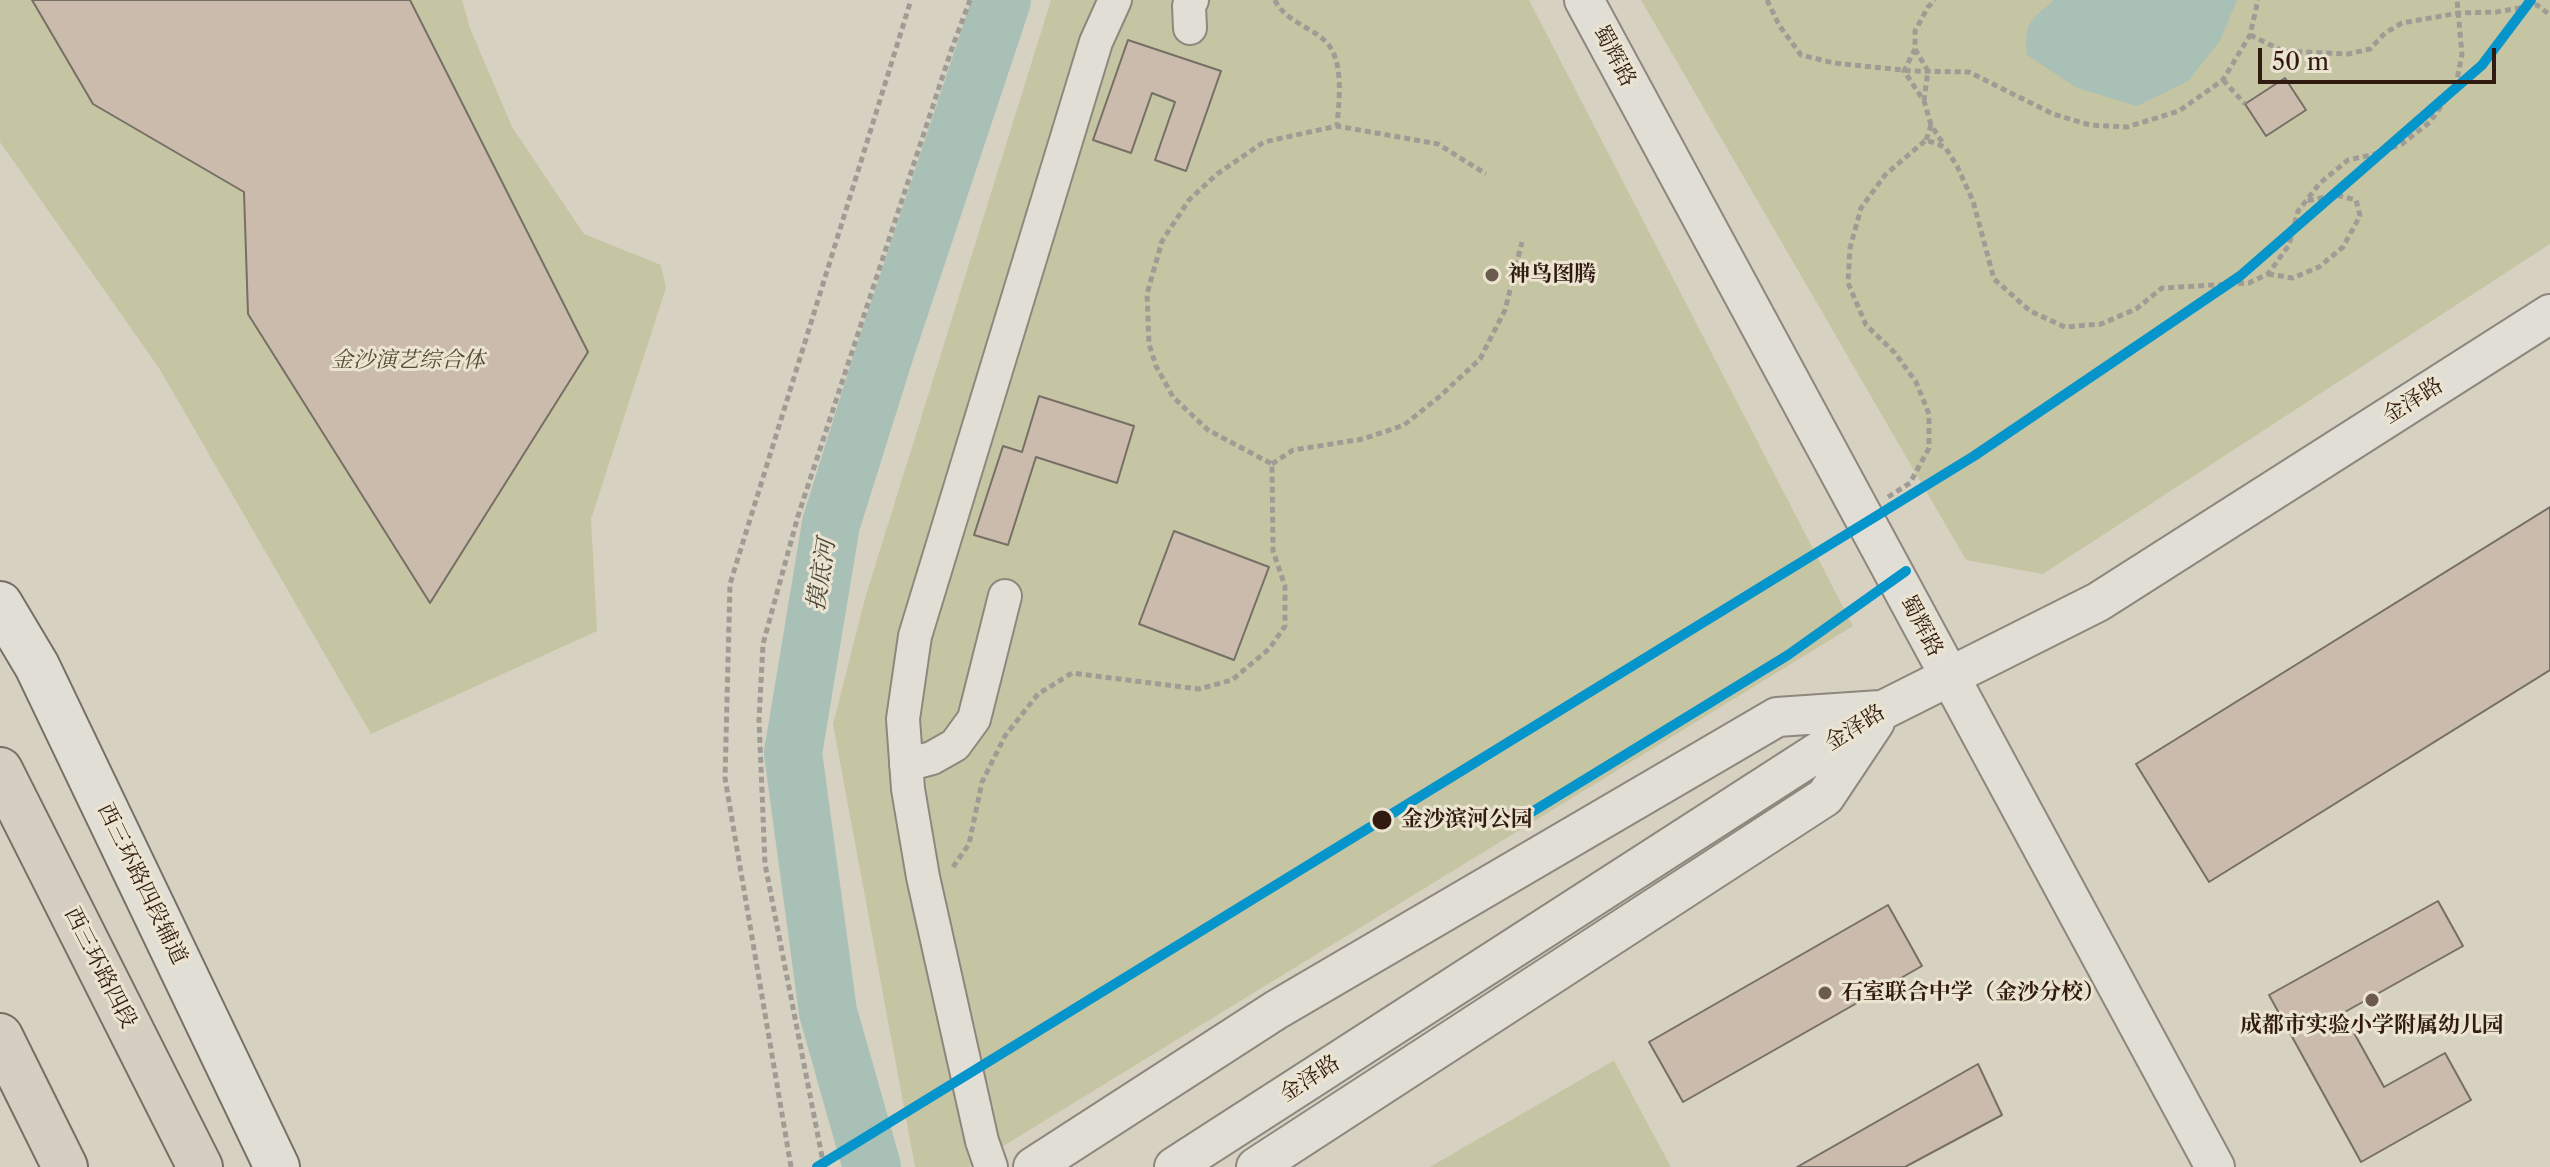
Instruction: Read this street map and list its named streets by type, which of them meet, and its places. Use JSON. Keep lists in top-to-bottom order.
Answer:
{
  "streets": {
    "highway": ["西三环路四段"],
    "main road": ["西三环路四段辅道"],
    "street": ["蜀辉路", "金泽路"]
  },
  "crossings": [
    ["蜀辉路", "金泽路"]
  ],
  "water": ["摸底河"],
  "parks": ["金沙演艺综合体"],
  "places": [
    "神鸟图腾",
    "金沙滨河公园",
    "石室联合中学（金沙分校）",
    "成都市实验小学附属幼儿园"
  ],
  "scale_bar": "50 m"
}
